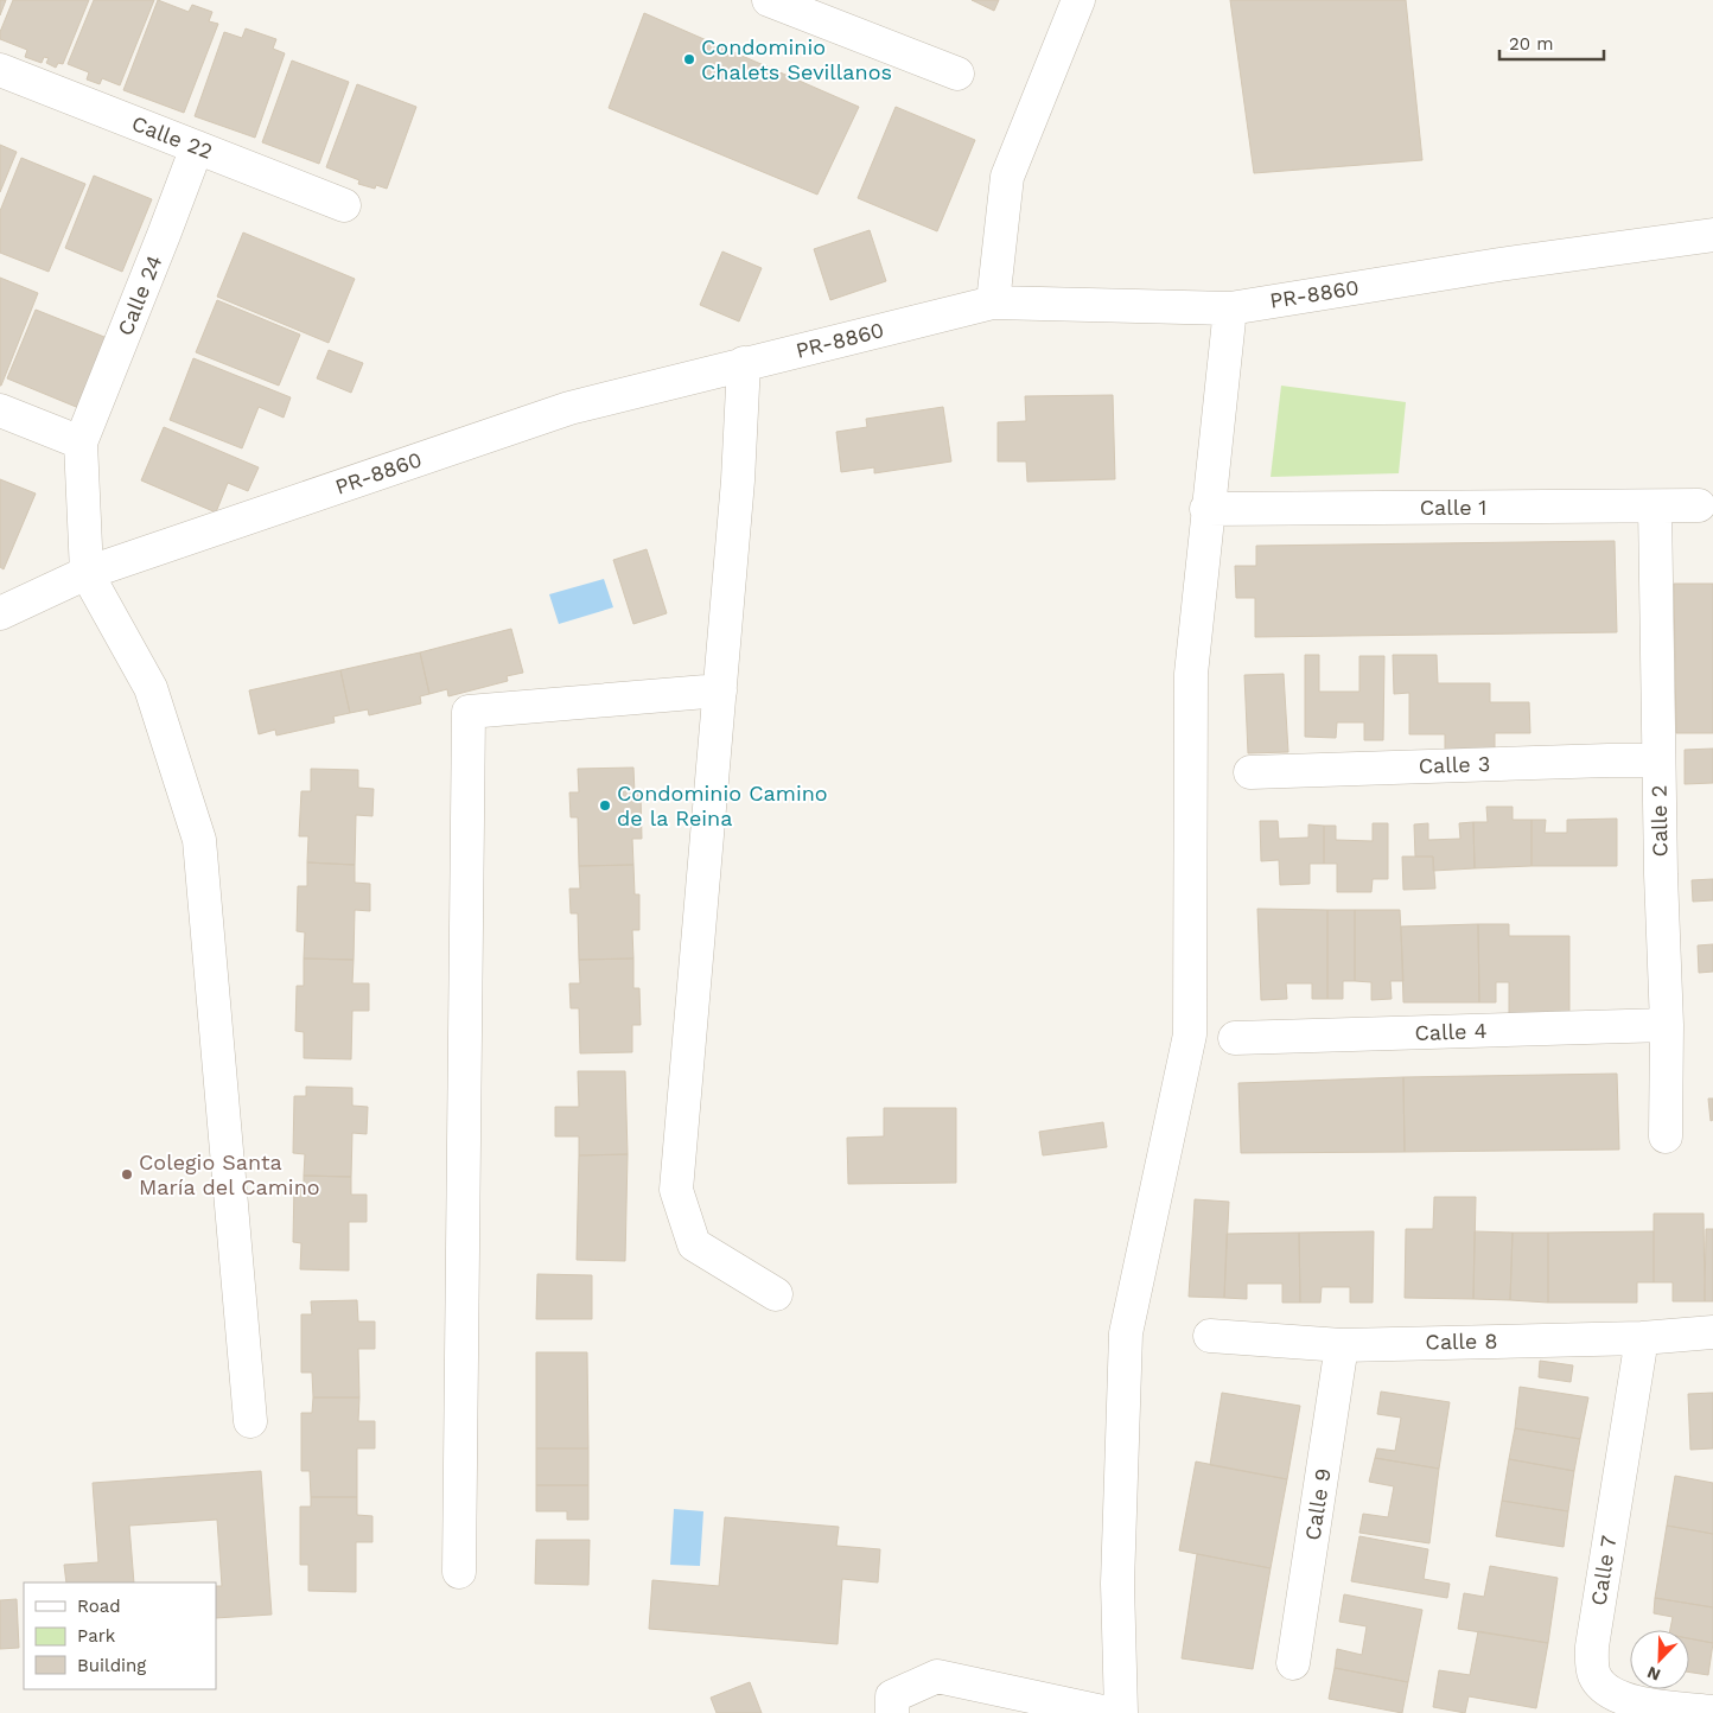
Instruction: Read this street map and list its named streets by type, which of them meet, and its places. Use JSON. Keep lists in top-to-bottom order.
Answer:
{
  "streets": {
    "street": [
      "Calle 22",
      "PR-8860",
      "Calle 24",
      "Calle 1",
      "Calle 3",
      "Calle 2",
      "Calle 4",
      "Calle 8",
      "Calle 9",
      "Calle 7"
    ]
  },
  "crossings": [
    ["Calle 22", "Calle 24"],
    ["Calle 1", "Calle 2"],
    ["Calle 3", "Calle 2"],
    ["Calle 2", "Calle 4"],
    ["Calle 8", "Calle 9"],
    ["Calle 8", "Calle 7"]
  ],
  "places": ["Condominio Chalets Sevillanos", "Condominio Camino de la Reina", "Colegio Santa María del Camino"],
  "legend": ["Road", "Park", "Building"],
  "scale_bar": "20 m",
  "north": "bottom left"
}
